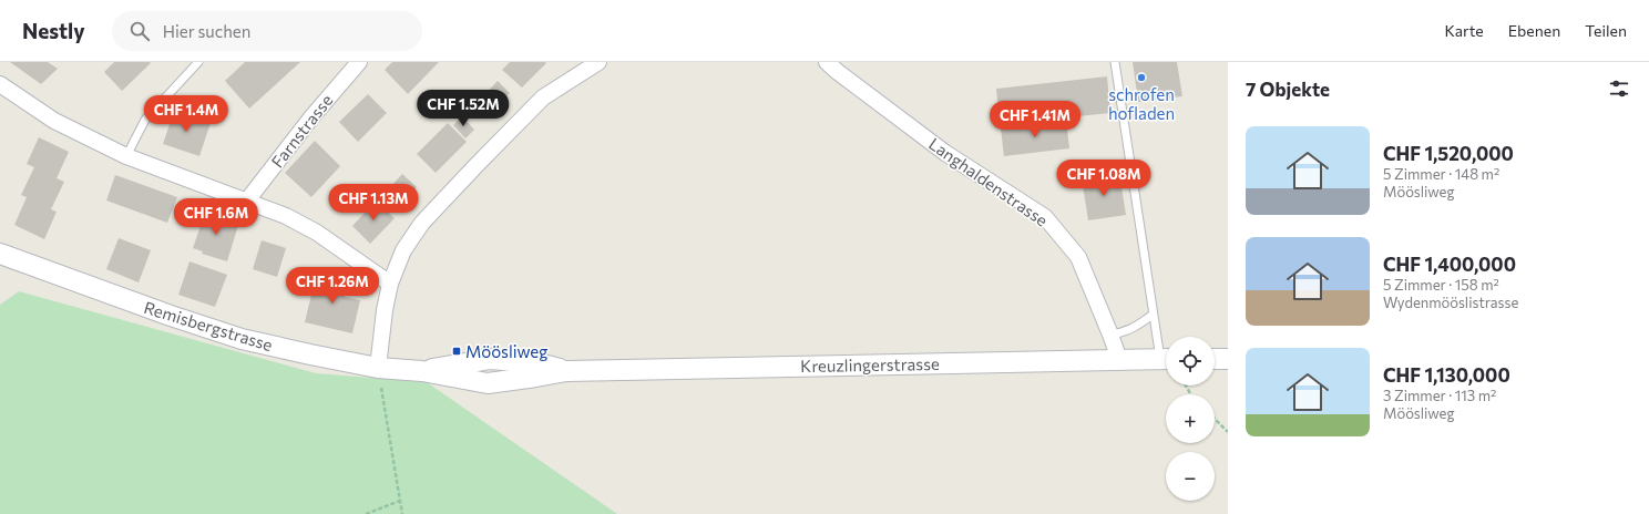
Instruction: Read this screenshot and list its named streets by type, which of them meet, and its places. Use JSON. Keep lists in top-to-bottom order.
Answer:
{
  "streets": {
    "street": [
      "Farnstrasse",
      "Langhaldenstrasse",
      "Remisbergstrasse",
      "Kreuzlingerstrasse"
    ]
  },
  "crossings": [
    ["Langhaldenstrasse", "Kreuzlingerstrasse"],
    ["Remisbergstrasse", "Kreuzlingerstrasse"]
  ],
  "places": {
    "other": ["schrofen hofladen"],
    "transit": ["Möösliweg"]
  },
  "page": {
    "header": "Nestly",
    "search": "Hier suchen",
    "nav": ["Karte", "Ebenen", "Teilen"],
    "heading": "7 Objekte",
    "price": [
      "CHF 1.52M",
      "CHF 1.4M",
      "CHF 1.41M",
      "CHF 1.08M",
      "CHF 1.13M",
      "CHF 1.6M",
      "CHF 1.26M"
    ],
    "list": [
      {
        "name": "CHF 1,520,000",
        "note": "5 Zimmer · 148 m² · Möösliweg"
      },
      {
        "name": "CHF 1,400,000",
        "note": "5 Zimmer · 158 m² · Wydenmööslistrasse"
      },
      {
        "name": "CHF 1,130,000",
        "note": "3 Zimmer · 113 m² · Möösliweg"
      }
    ],
    "map_buttons": ["+", "−"]
  }
}
